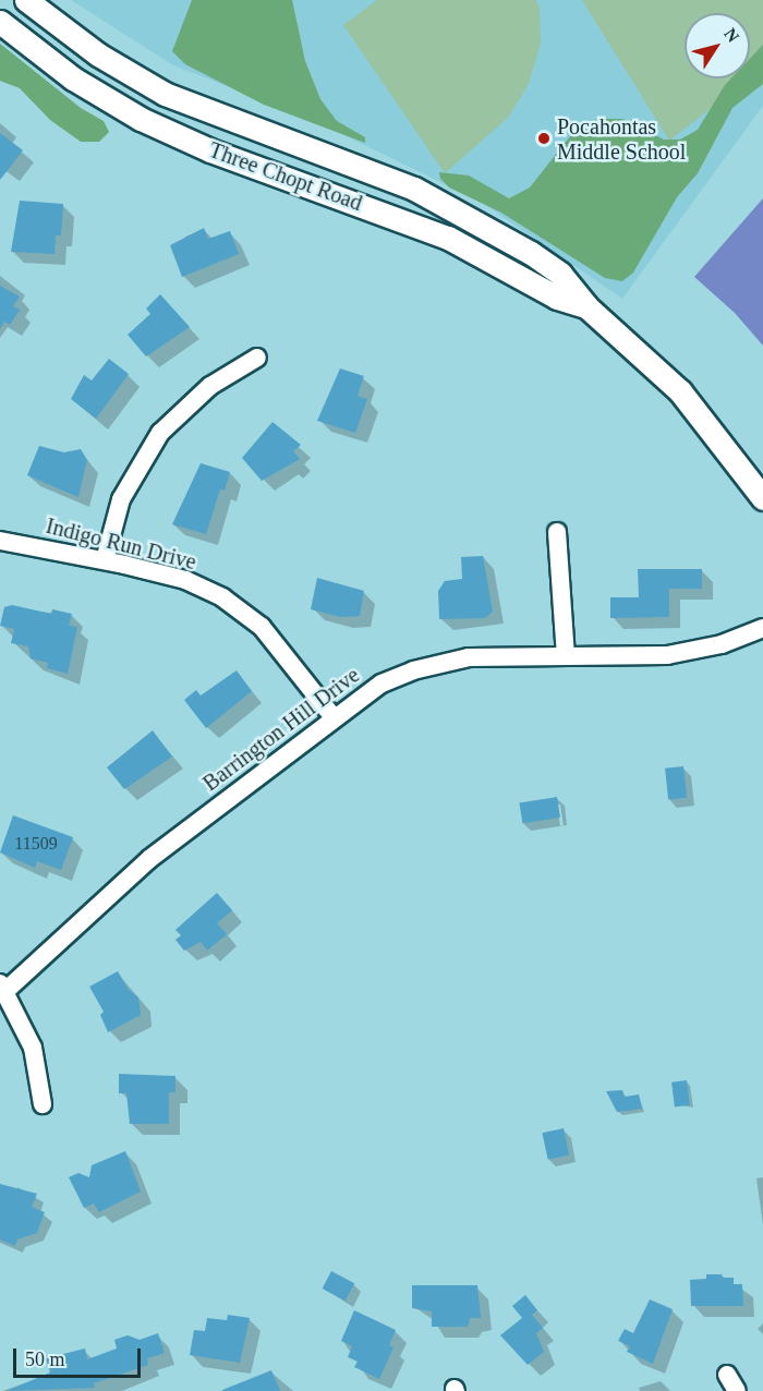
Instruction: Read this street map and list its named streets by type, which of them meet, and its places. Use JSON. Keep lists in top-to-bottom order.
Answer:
{
  "streets": {
    "main road": ["Three Chopt Road"],
    "street": ["Indigo Run Drive", "Barrington Hill Drive"]
  },
  "crossings": [
    ["Indigo Run Drive", "Barrington Hill Drive"]
  ],
  "places": ["Pocahontas Middle School"],
  "house_numbers": ["11509"],
  "scale_bar": "50 m",
  "north": "top right"
}
